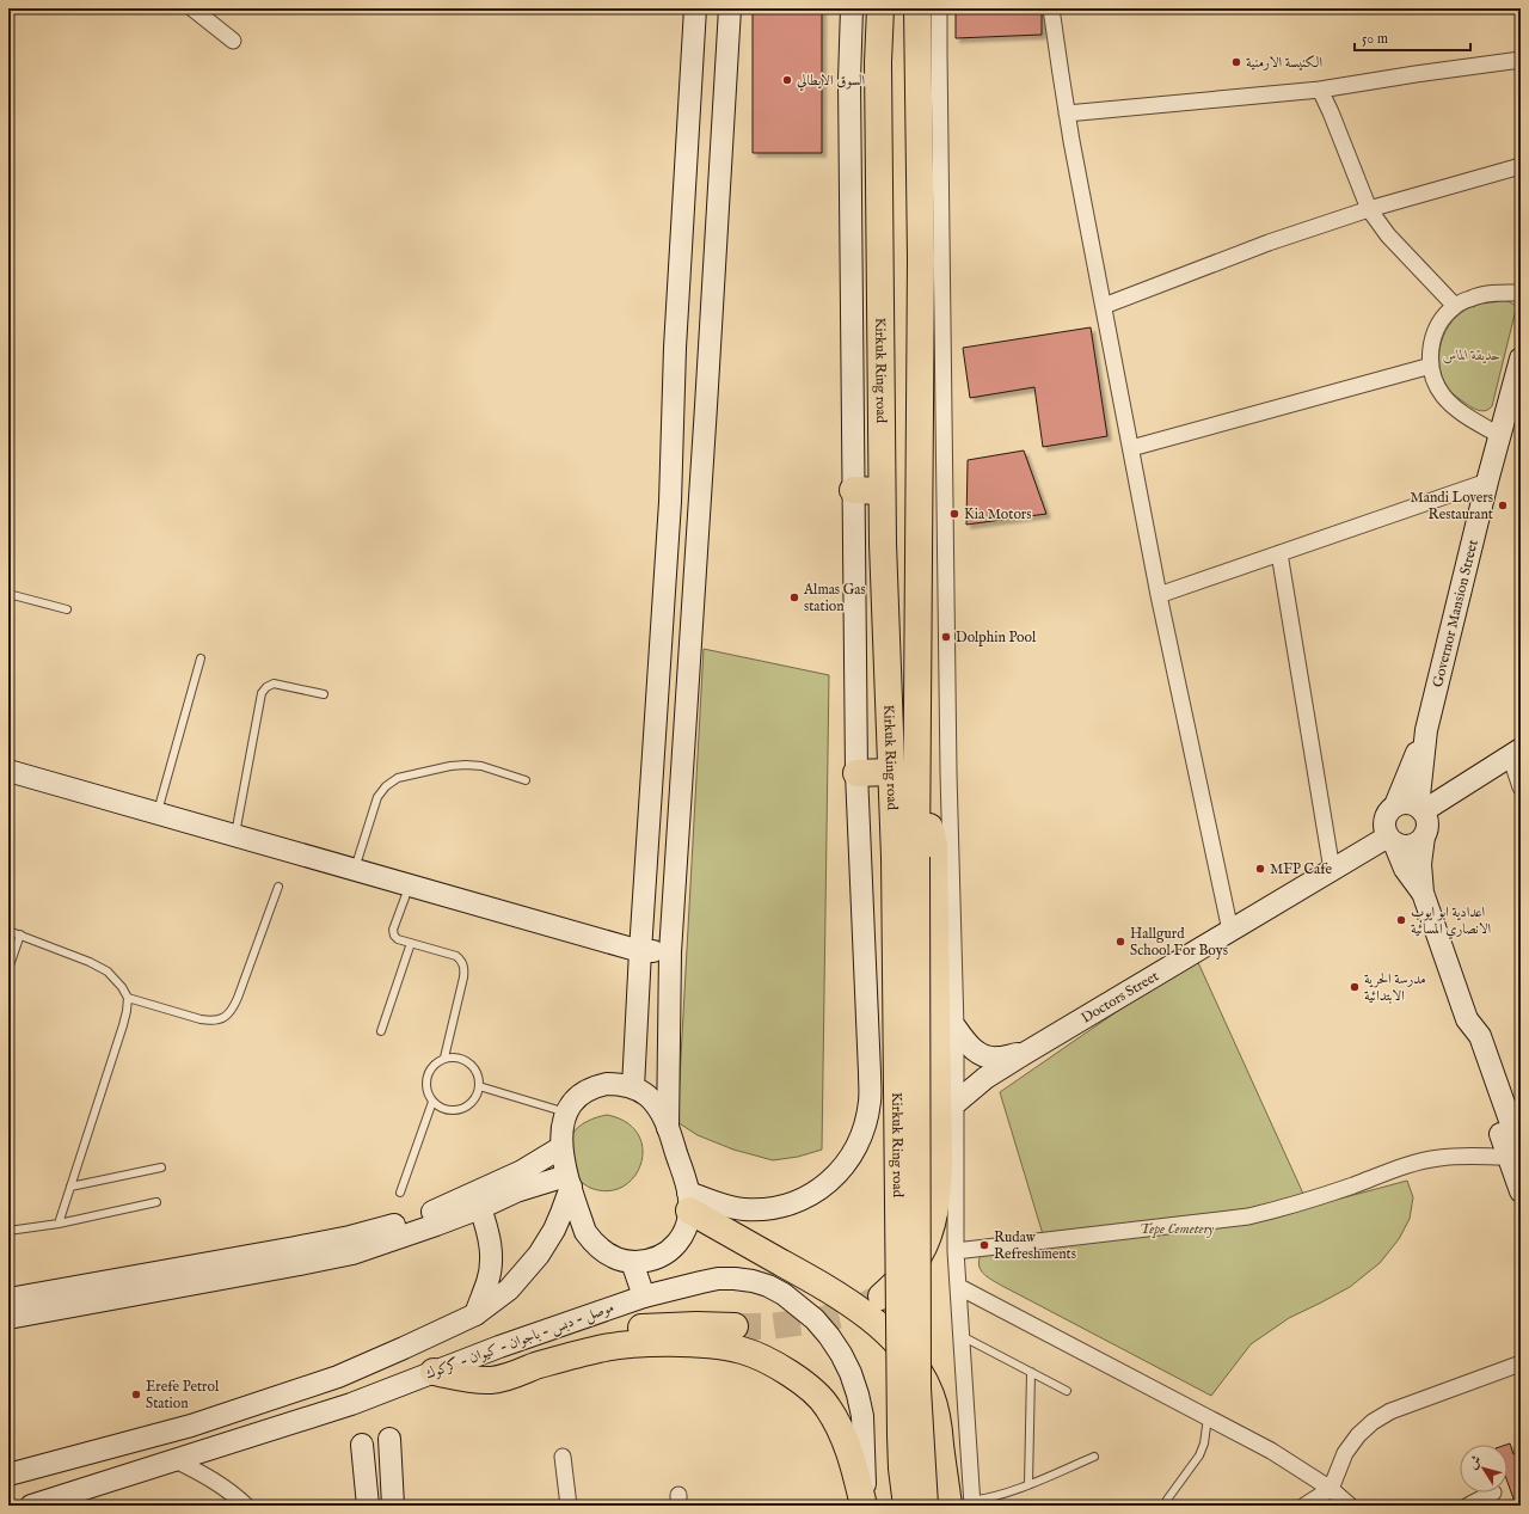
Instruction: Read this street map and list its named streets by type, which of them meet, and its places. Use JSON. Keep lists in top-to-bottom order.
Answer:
{
  "streets": {
    "highway": ["Kirkuk Ring road"],
    "main road": ["Governor Mansion Street", "Doctors Street", "موصل - دبس - باجوان - كيوان - كركوك"]
  },
  "crossings": [
    ["Governor Mansion Street", "Doctors Street"]
  ],
  "parks": ["حديقة الماس", "Tepe Cemetery"],
  "places": [
    "الكنيسة الارمنية",
    "السوق الايطالي",
    "Mandi Lovers Restaurant",
    "Kia Motors",
    "Almas Gas station",
    "Dolphin Pool",
    "MFP Cafe",
    "اعدادية ابو ايوب الانصاري المسائية",
    "Hallgurd School For Boys",
    "مدرسة الحرية الابتدائية",
    "Rudaw Refreshments",
    "Erefe Petrol Station"
  ],
  "scale_bar": "50 m",
  "north": "top left"
}
